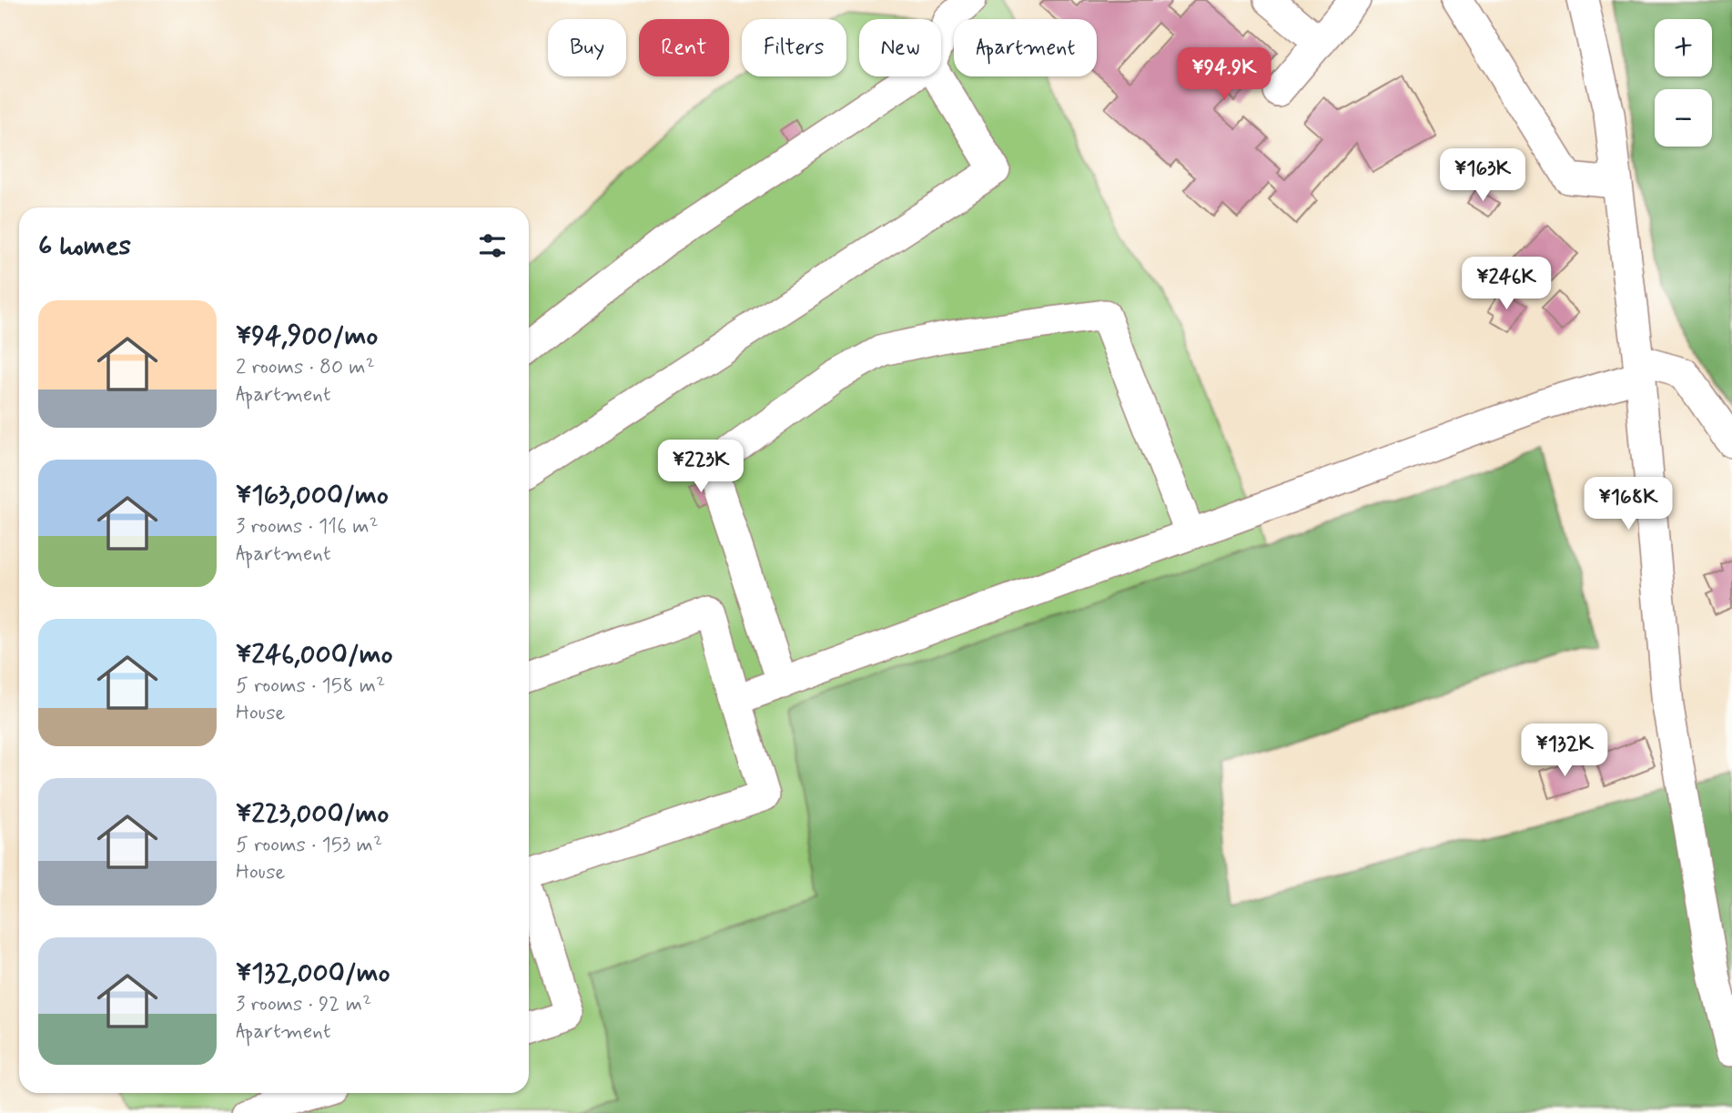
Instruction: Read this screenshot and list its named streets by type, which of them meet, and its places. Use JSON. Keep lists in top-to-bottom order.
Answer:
{
  "page": {
    "map_buttons": ["+", "−"],
    "chip": [
      "Buy",
      "Rent",
      "Filters",
      "New",
      "Apartment"
    ],
    "price": [
      "¥94.9K",
      "¥163K",
      "¥246K",
      "¥223K",
      "¥168K",
      "¥132K"
    ],
    "heading": "6 homes",
    "list": [
      {
        "name": "¥94,900/mo",
        "note": "2 rooms · 80 m² · Apartment"
      },
      {
        "name": "¥163,000/mo",
        "note": "3 rooms · 116 m² · Apartment"
      },
      {
        "name": "¥246,000/mo",
        "note": "5 rooms · 158 m² · House"
      },
      {
        "name": "¥223,000/mo",
        "note": "5 rooms · 153 m² · House"
      },
      {
        "name": "¥132,000/mo",
        "note": "3 rooms · 92 m² · Apartment"
      }
    ]
  }
}
